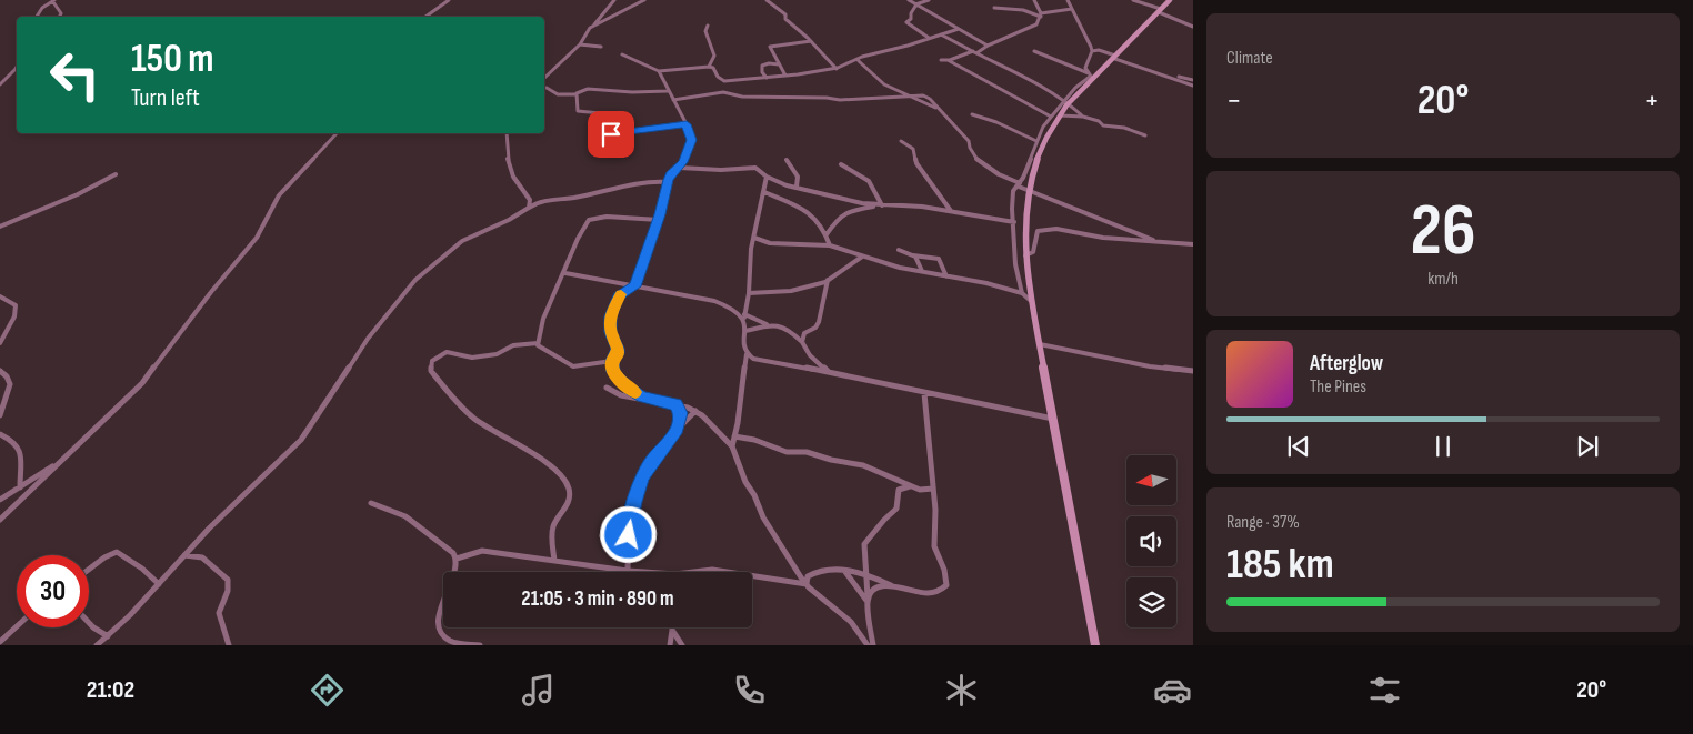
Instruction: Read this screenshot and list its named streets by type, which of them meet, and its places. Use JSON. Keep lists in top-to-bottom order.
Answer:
{
  "north": "left",
  "page": {
    "tile": [
      "Climate",
      ["26", "km/h"],
      ["Range · 37%", "185 km"]
    ],
    "turn": ["150 m", "Turn left"],
    "heat": ["−", "20°", "+"],
    "song": ["Afterglow", "The Pines"],
    "limit": "30",
    "trip": "21:05 · 3 min · 890 m",
    "tabs": ["21:02", "20°"]
  }
}
